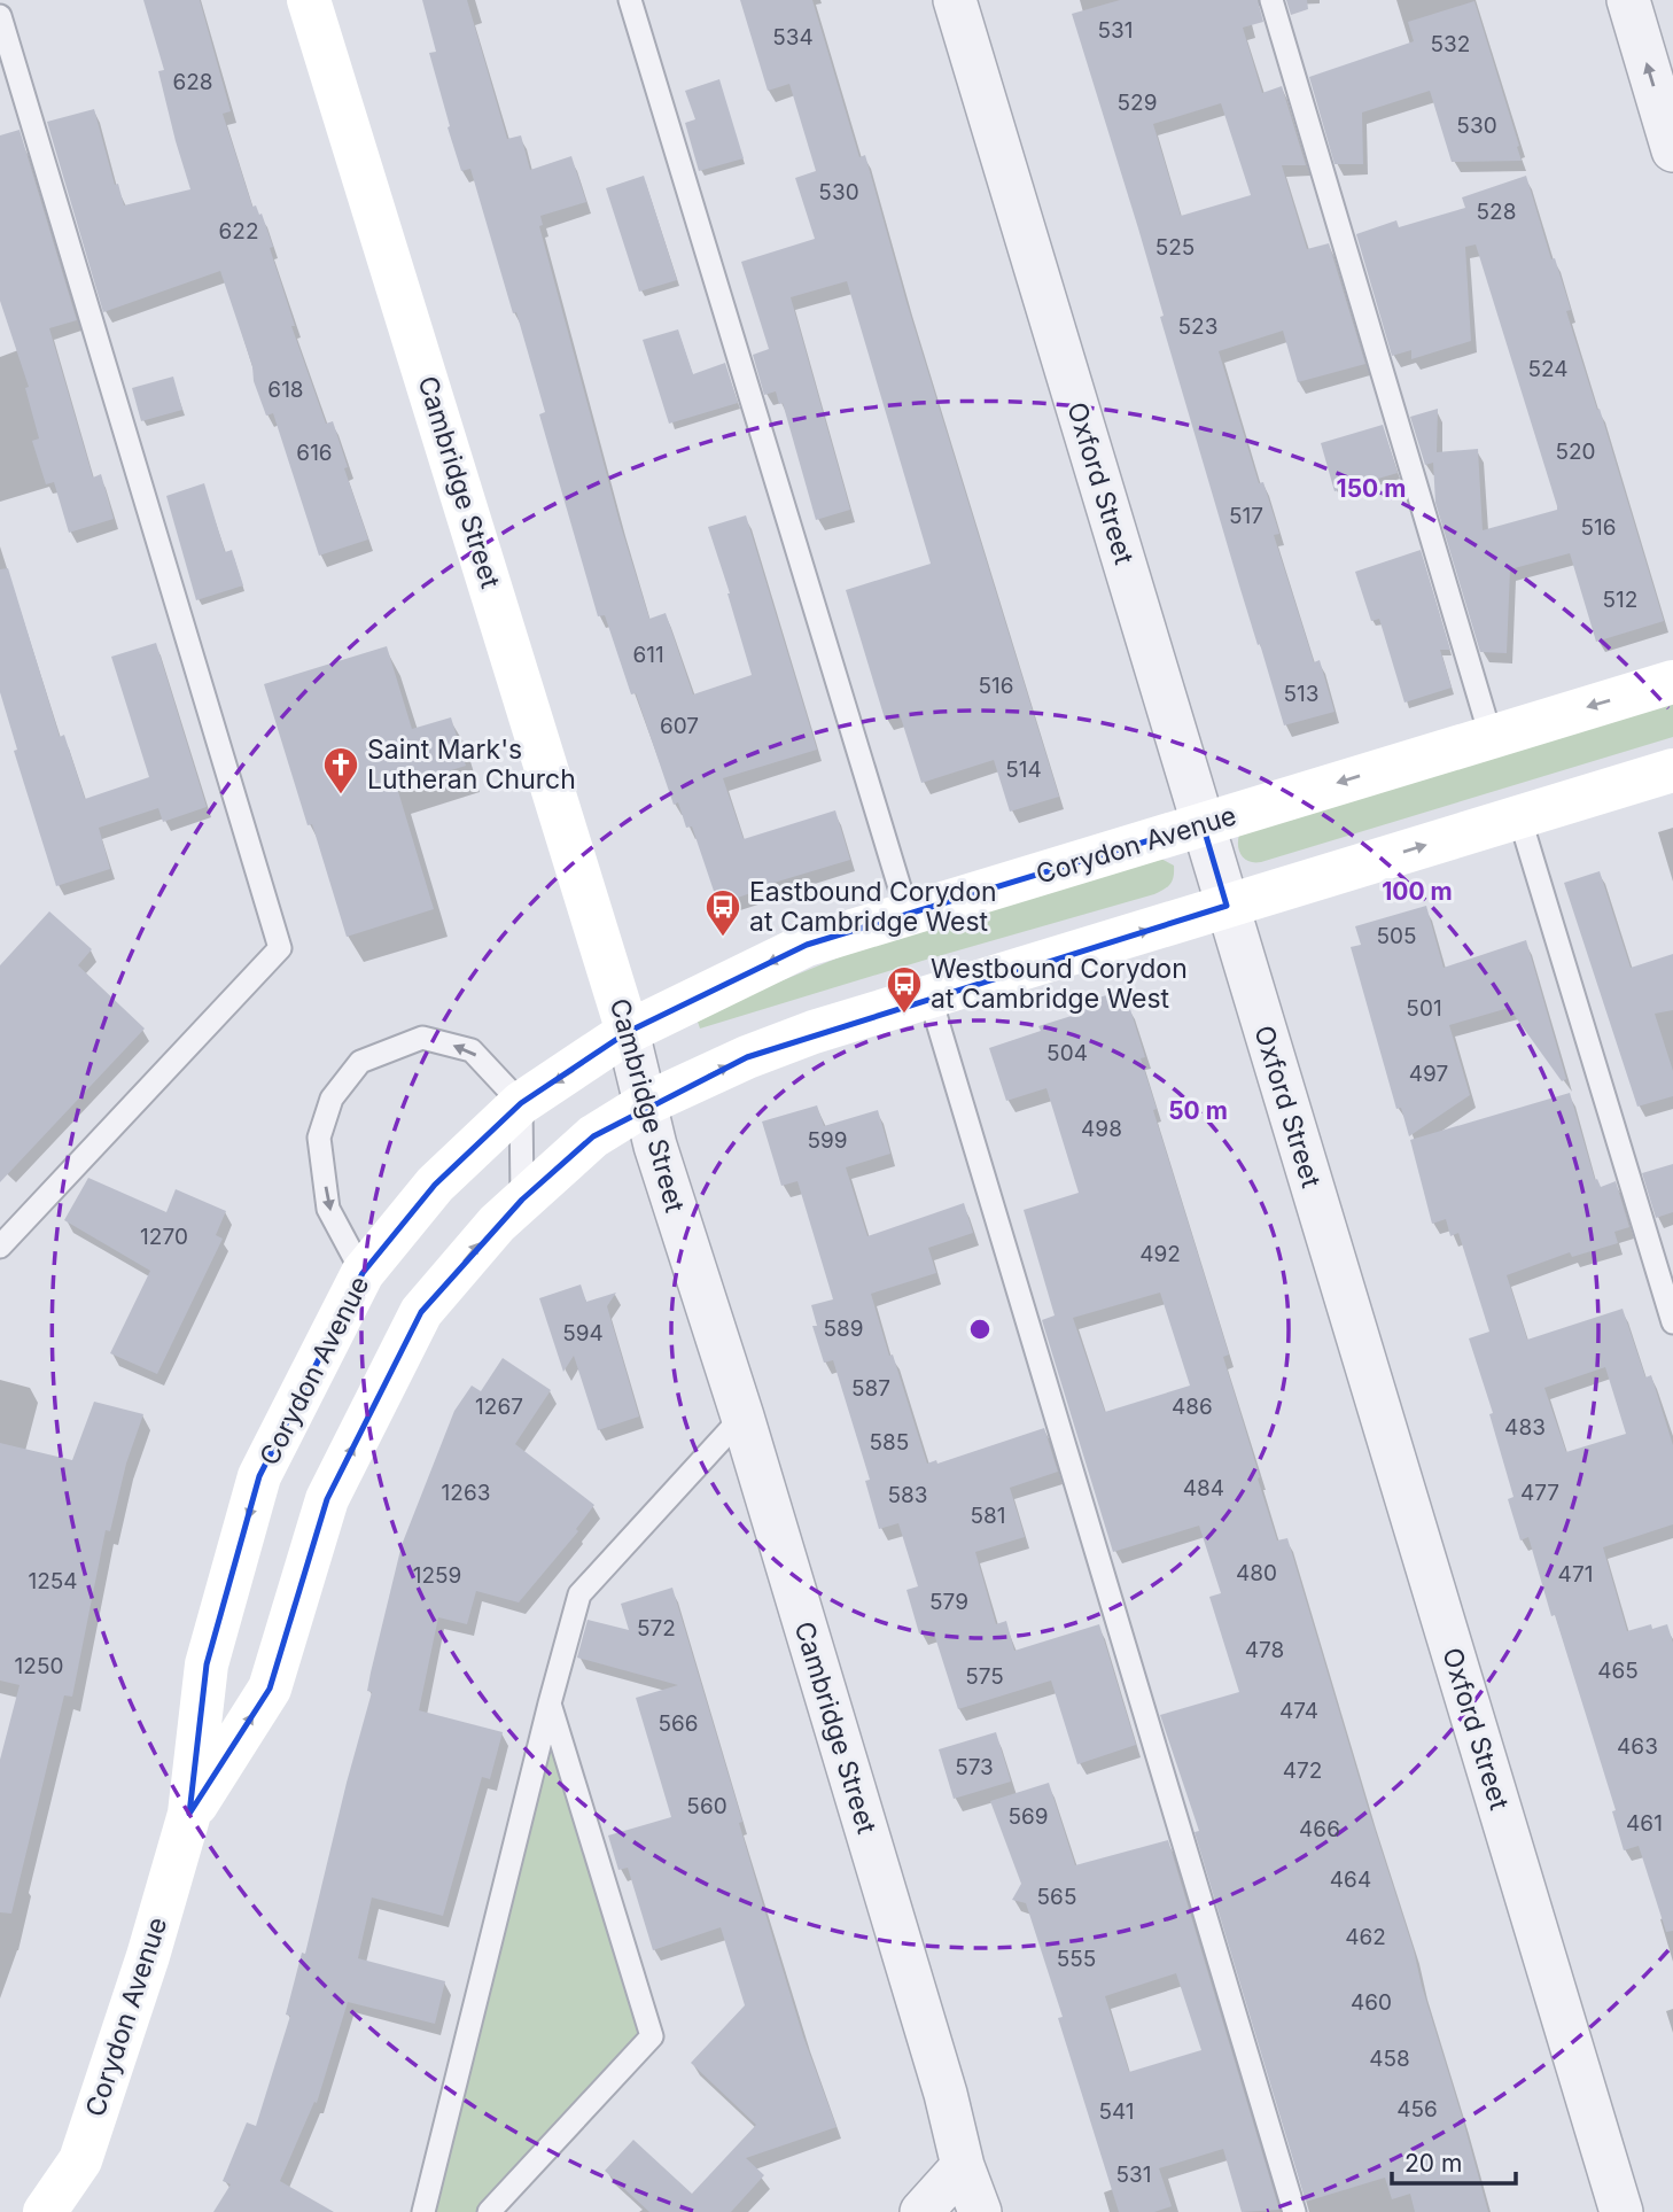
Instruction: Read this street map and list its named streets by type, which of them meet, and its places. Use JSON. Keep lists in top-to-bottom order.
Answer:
{
  "streets": {
    "main road": ["Cambridge Street", "Corydon Avenue"],
    "street": ["Oxford Street"]
  },
  "crossings": [
    ["Cambridge Street", "Corydon Avenue"],
    ["Oxford Street", "Corydon Avenue"]
  ],
  "places": {
    "church": ["Saint Mark's Lutheran Church"],
    "bus stop": ["Eastbound Corydon at Cambridge West", "Westbound Corydon at Cambridge West"]
  },
  "house_numbers": [
    "531",
    "534",
    "532",
    "628",
    "529",
    "530",
    "530",
    "528",
    "622",
    "525",
    "523",
    "524",
    "618",
    "520",
    "616",
    "517",
    "516",
    "512",
    "611",
    "516",
    "513",
    "607",
    "514",
    "505",
    "501",
    "504",
    "497",
    "498",
    "599",
    "1270",
    "492",
    "589",
    "594",
    "587",
    "1267",
    "486",
    "483",
    "585",
    "484",
    "1263",
    "477",
    "583",
    "581",
    "480",
    "471",
    "1259",
    "1254",
    "579",
    "572",
    "478",
    "1250",
    "465",
    "575",
    "474",
    "566",
    "463",
    "573",
    "472",
    "560",
    "569",
    "461",
    "466",
    "464",
    "565",
    "462",
    "555",
    "460",
    "458",
    "456",
    "541",
    "531"
  ],
  "scale_bar": "20 m",
  "rings": ["150 m", "100 m", "50 m"]
}
